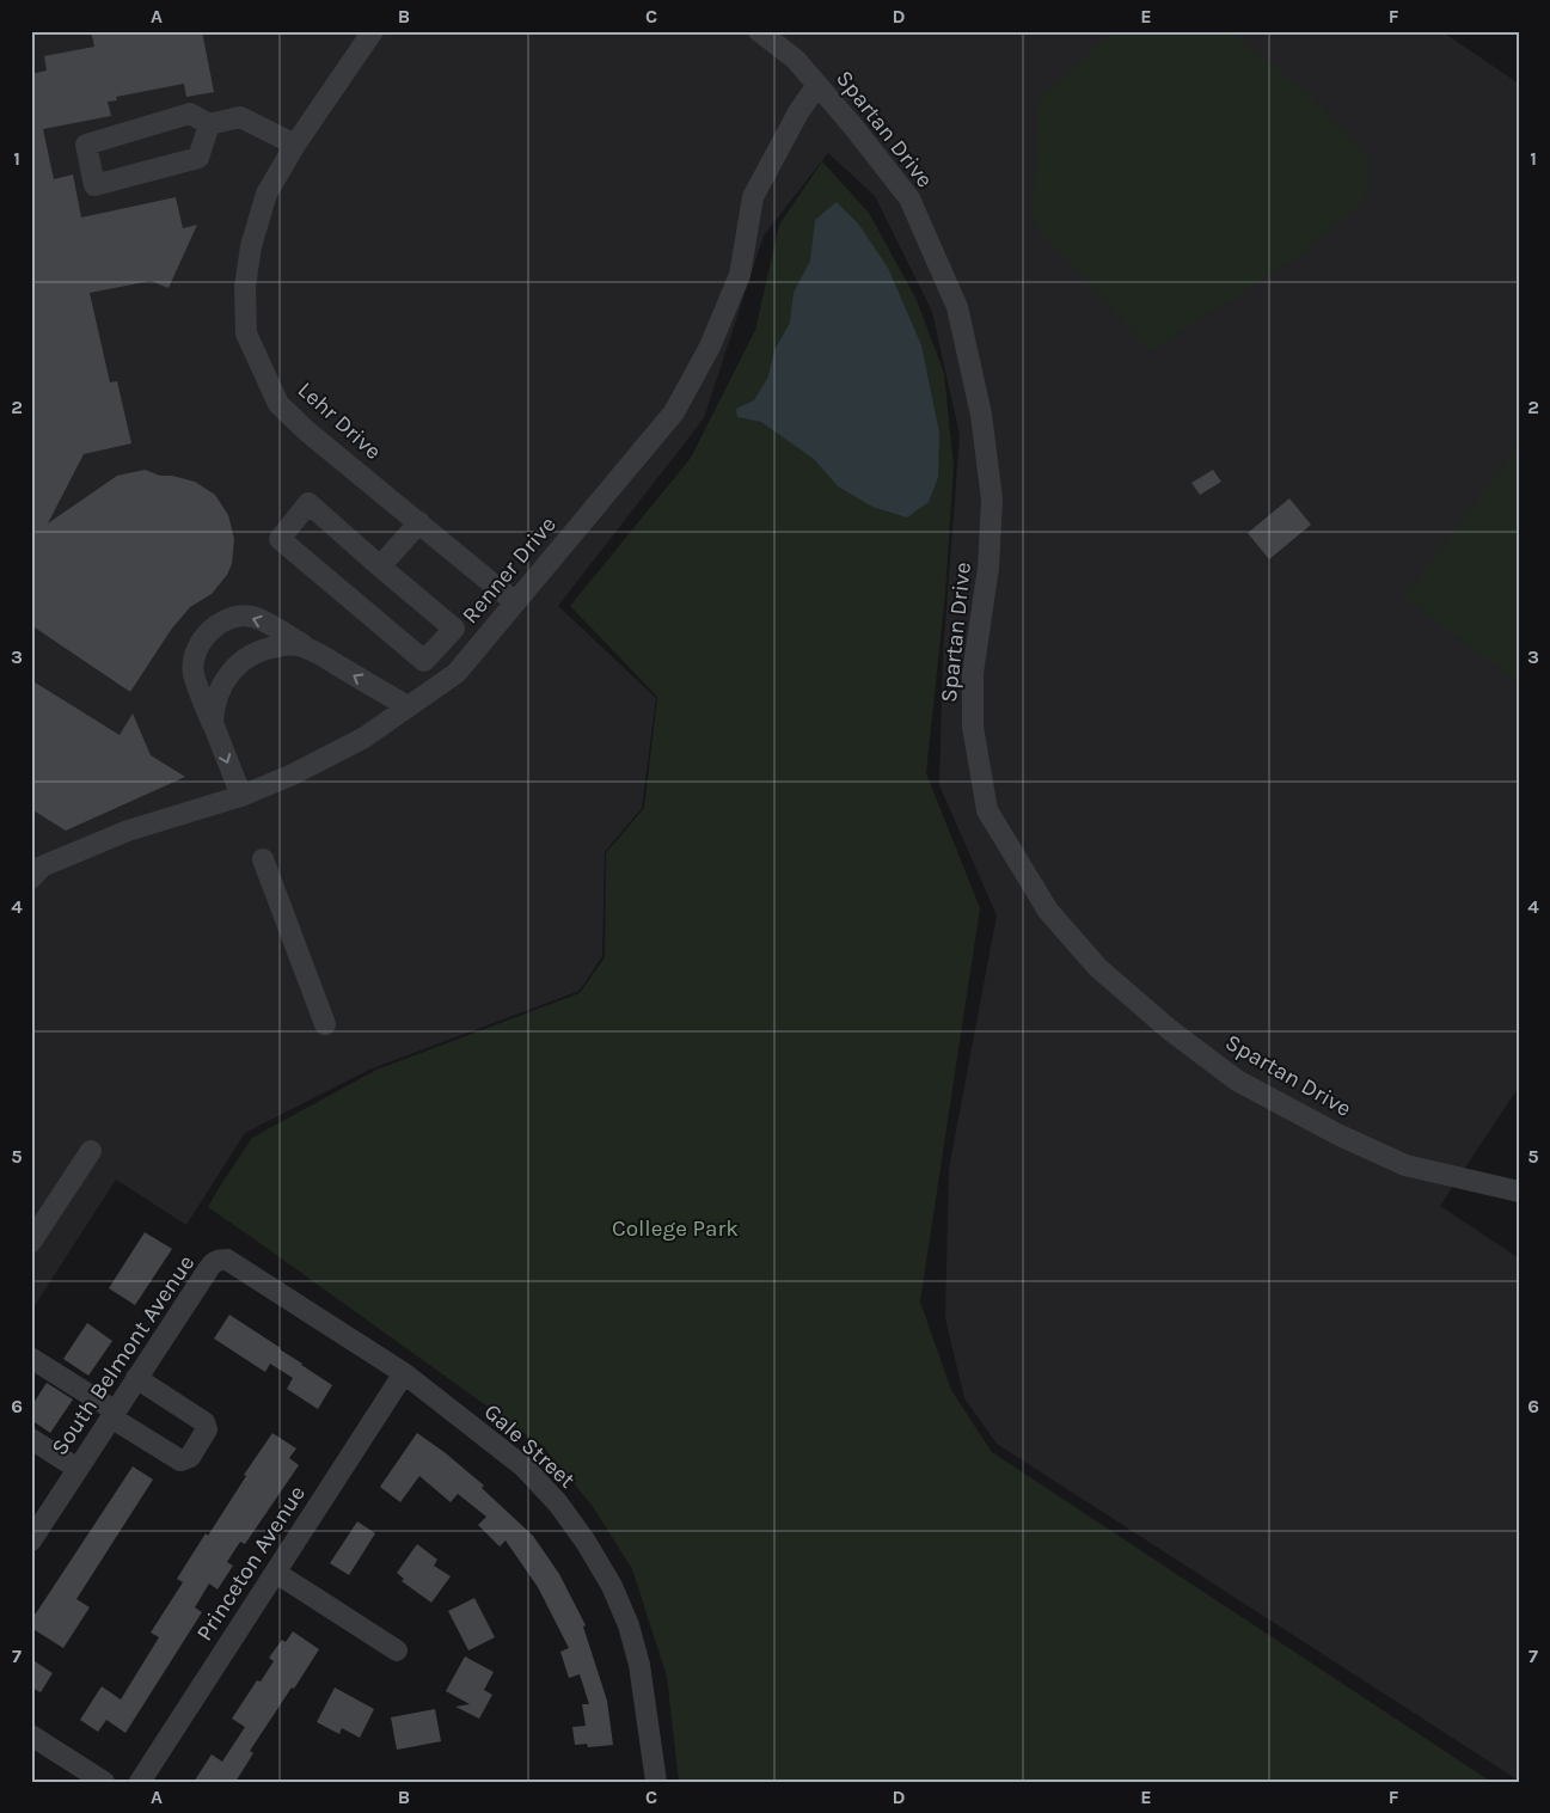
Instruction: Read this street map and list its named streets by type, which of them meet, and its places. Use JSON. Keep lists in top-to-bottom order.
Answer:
{
  "streets": {
    "street": [
      "Spartan Drive",
      "Lehr Drive",
      "Renner Drive",
      "South Belmont Avenue",
      "Gale Street",
      "Princeton Avenue"
    ]
  },
  "crossings": [
    ["Spartan Drive", "Renner Drive"],
    ["Lehr Drive", "Renner Drive"],
    ["South Belmont Avenue", "Gale Street"],
    ["Gale Street", "Princeton Avenue"]
  ],
  "parks": ["College Park"],
  "grid": {
    "columns": [
      "A",
      "B",
      "C",
      "D",
      "E",
      "F"
    ],
    "rows": [
      "1",
      "2",
      "3",
      "4",
      "5",
      "6",
      "7"
    ]
  }
}
